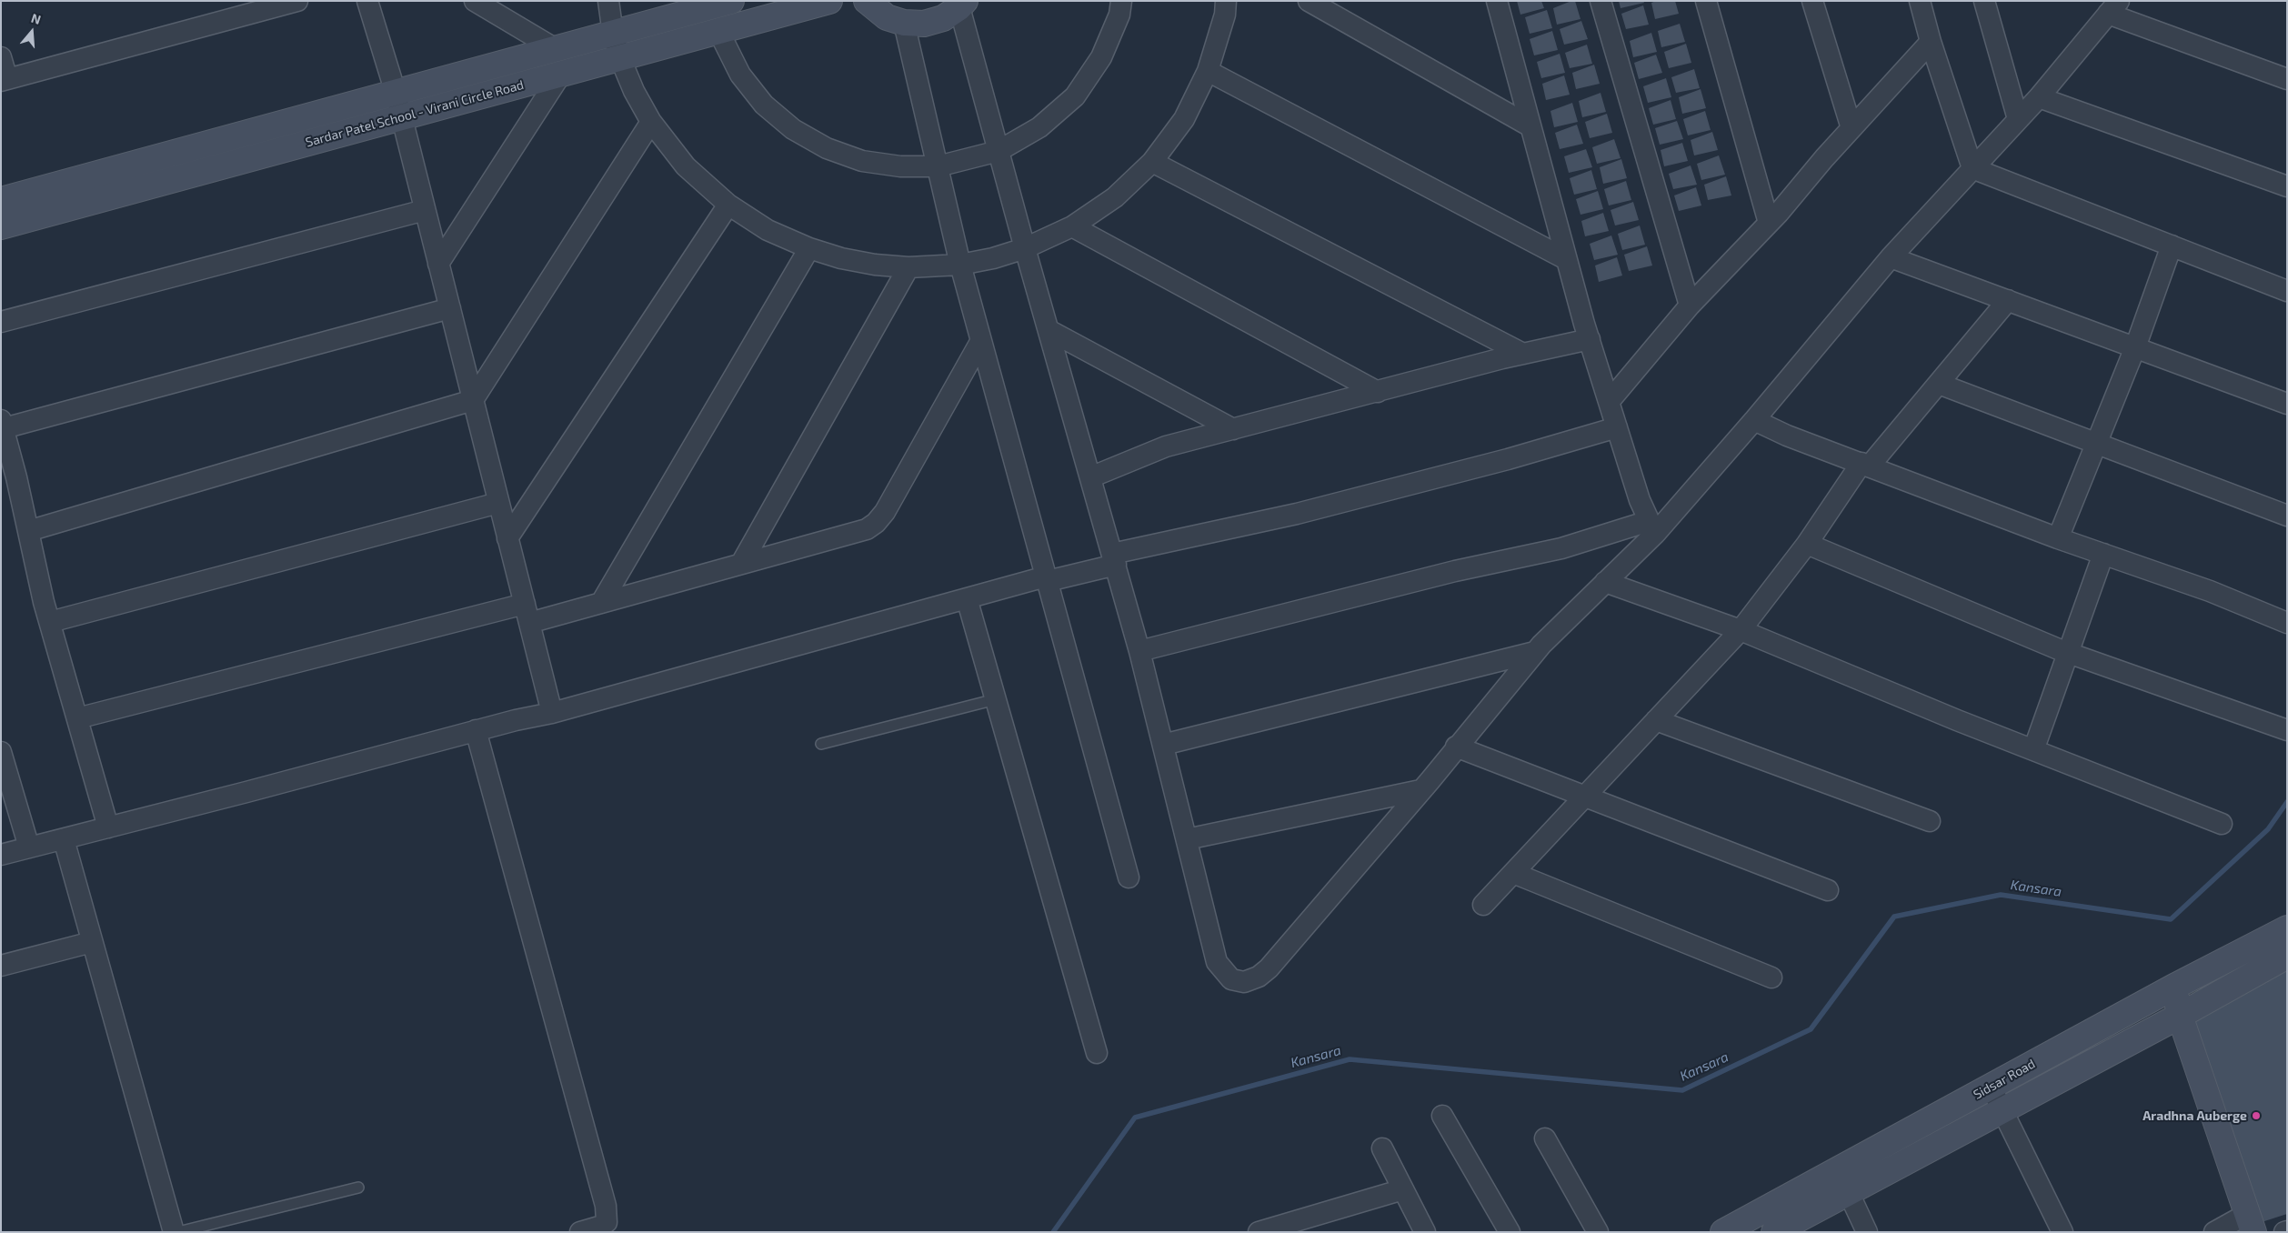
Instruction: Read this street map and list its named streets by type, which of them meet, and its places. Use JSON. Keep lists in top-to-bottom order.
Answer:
{
  "streets": {
    "street": ["Sardar Patel School - Virani Circle Road", "Sidsar Road"]
  },
  "water": ["Kansara"],
  "places": ["Aradhna Auberge"],
  "north": "top"
}
